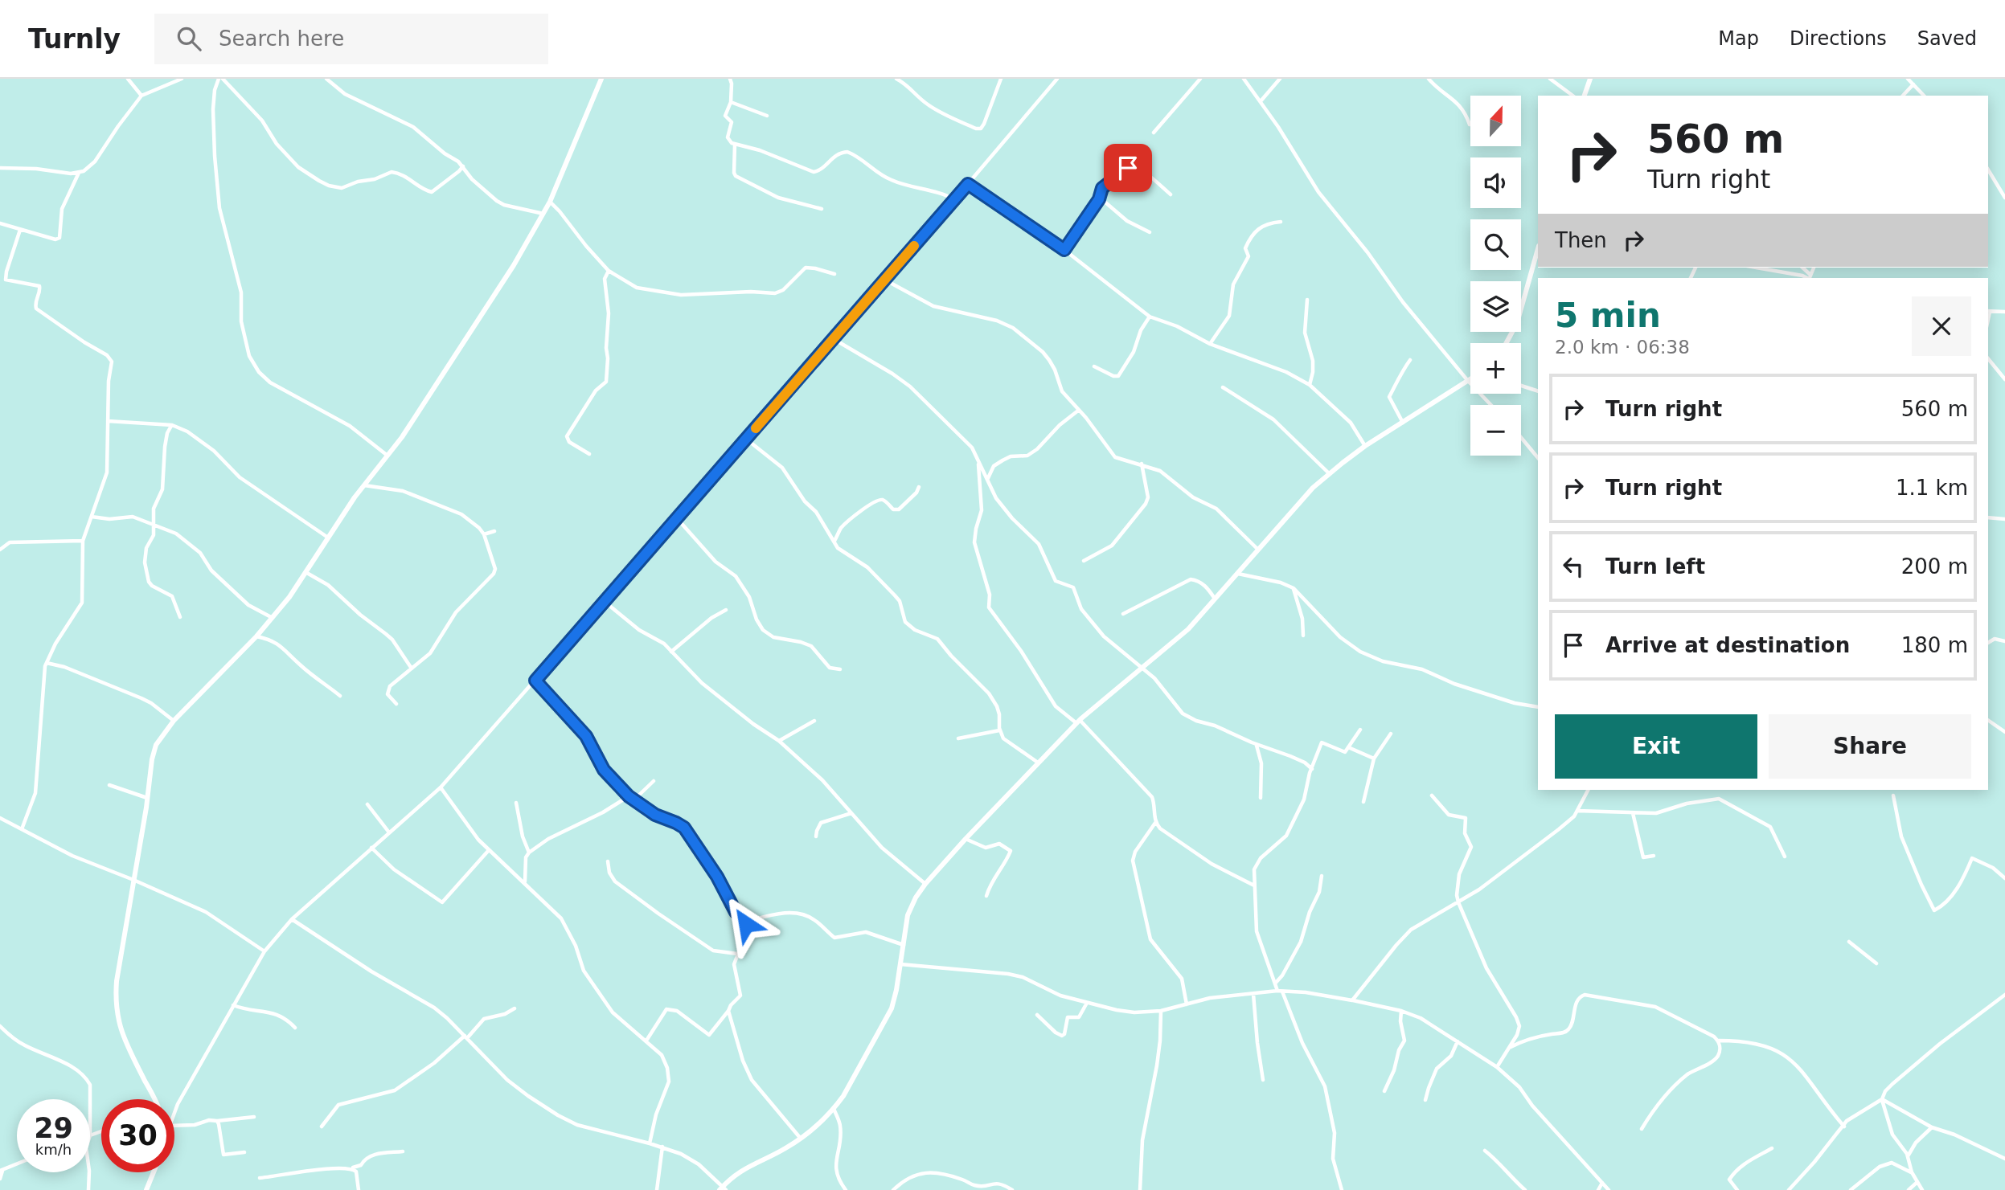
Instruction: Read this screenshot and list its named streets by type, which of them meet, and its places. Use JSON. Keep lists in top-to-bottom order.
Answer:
{
  "north": "top",
  "page": {
    "header": "Turnly",
    "search": "Search here",
    "nav": ["Map", "Directions", "Saved"],
    "map_buttons": ["+", "−"],
    "turn": ["560 m", "Turn right"],
    "then": "Then",
    "heading": ["5 min", "2.0 km · 06:38"],
    "list": [
      {
        "name": "Turn right",
        "value": "560 m"
      },
      {
        "name": "Turn right",
        "value": "1.1 km"
      },
      {
        "name": "Turn left",
        "value": "200 m"
      },
      {
        "name": "Arrive at destination",
        "value": "180 m"
      }
    ],
    "buttons": ["Exit", "Share"],
    "speed": "29 km/h",
    "limit": "30"
  }
}
